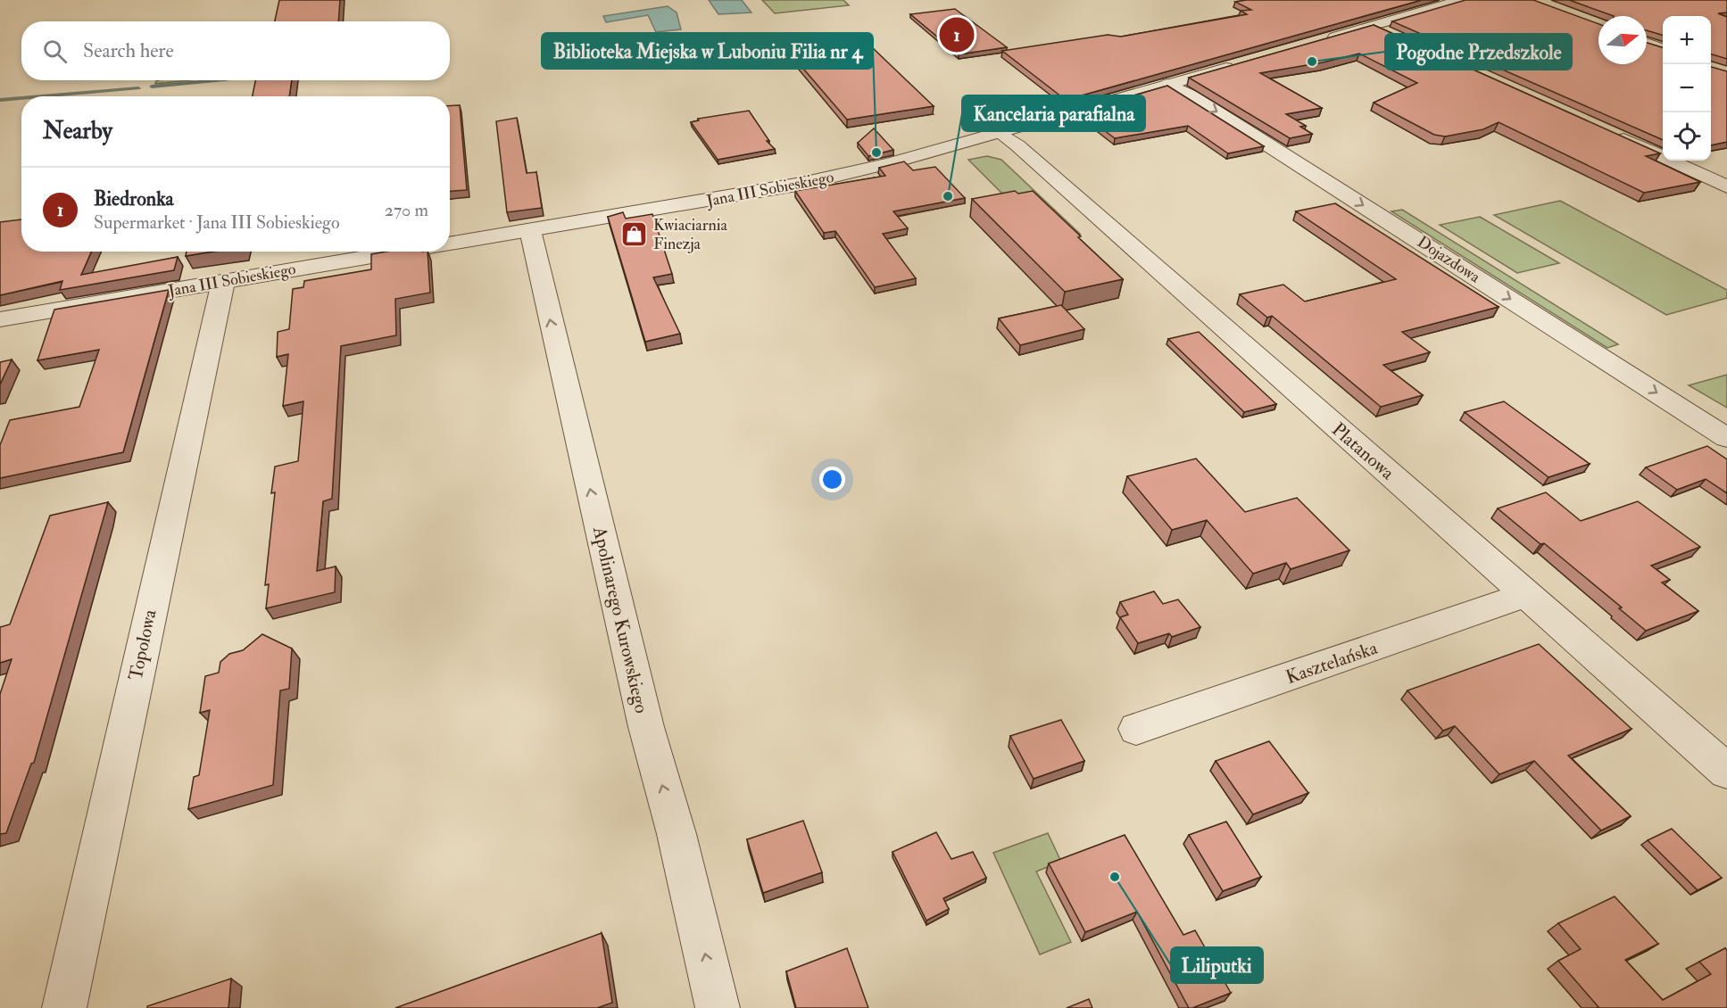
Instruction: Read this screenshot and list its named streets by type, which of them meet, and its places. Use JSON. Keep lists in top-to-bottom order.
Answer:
{
  "streets": {
    "street": [
      "Jana III Sobieskiego",
      "Dojazdowa",
      "Platanowa",
      "Apolinarego Kurowskiego",
      "Topolowa",
      "Kasztelańska"
    ]
  },
  "crossings": [
    ["Jana III Sobieskiego", "Dojazdowa"],
    ["Jana III Sobieskiego", "Platanowa"],
    ["Jana III Sobieskiego", "Apolinarego Kurowskiego"],
    ["Jana III Sobieskiego", "Topolowa"],
    ["Platanowa", "Kasztelańska"]
  ],
  "one_way": ["Dojazdowa", "Apolinarego Kurowskiego"],
  "places": {
    "other": [
      "Pogodne Przedszkole",
      "Biblioteka Miejska w Luboniu Filia nr 4",
      "Kancelaria parafialna",
      "Liliputki"
    ],
    "shop": ["Kwiaciarnia Finezja"]
  },
  "north": "right",
  "page": {
    "pins": "1",
    "map_buttons": ["+", "−"],
    "search": "Search here",
    "heading": "Nearby",
    "list": [
      {
        "mark": "1",
        "name": "Biedronka",
        "note": "Supermarket · Jana III Sobieskiego",
        "value": "270 m"
      }
    ]
  }
}
